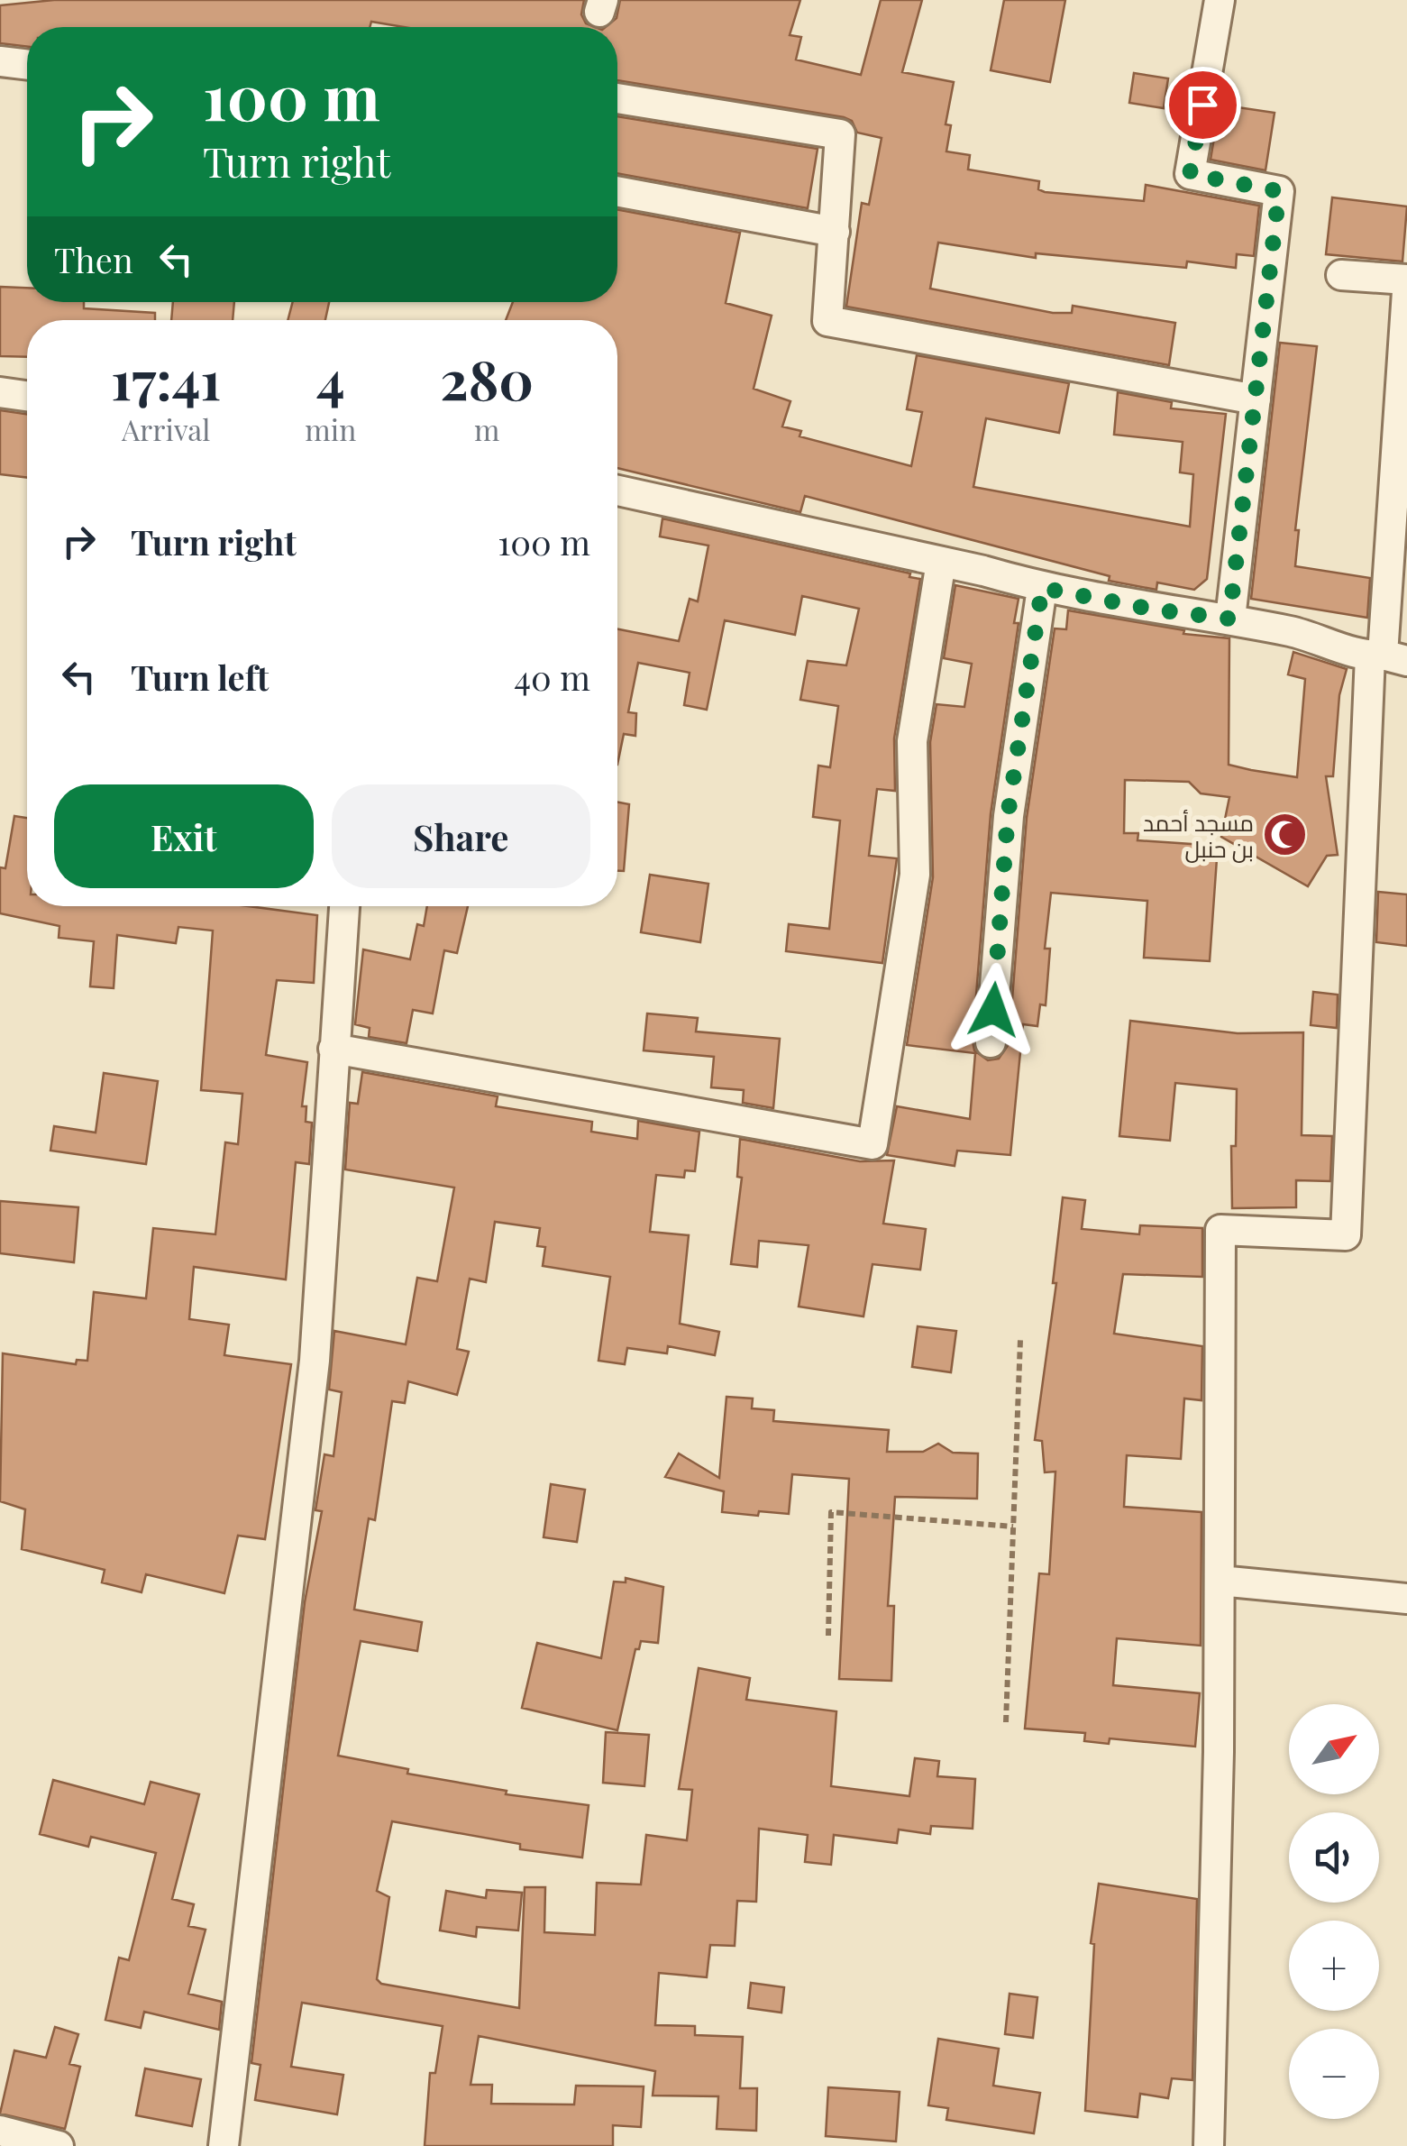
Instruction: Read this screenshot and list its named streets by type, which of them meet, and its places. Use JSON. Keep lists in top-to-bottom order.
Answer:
{
  "places": {
    "mosque": ["مسجد أحمد بن حنبل"]
  },
  "north": "top right",
  "page": {
    "turn": ["100 m", "Turn right"],
    "then": "Then",
    "eta": [
      "17:41",
      "Arrival",
      "4",
      "min",
      "280",
      "m"
    ],
    "list": [
      {
        "name": "Turn right",
        "value": "100 m"
      },
      {
        "name": "Turn left",
        "value": "40 m"
      }
    ],
    "buttons": ["Exit", "Share"],
    "map_buttons": ["+", "−"]
  }
}
